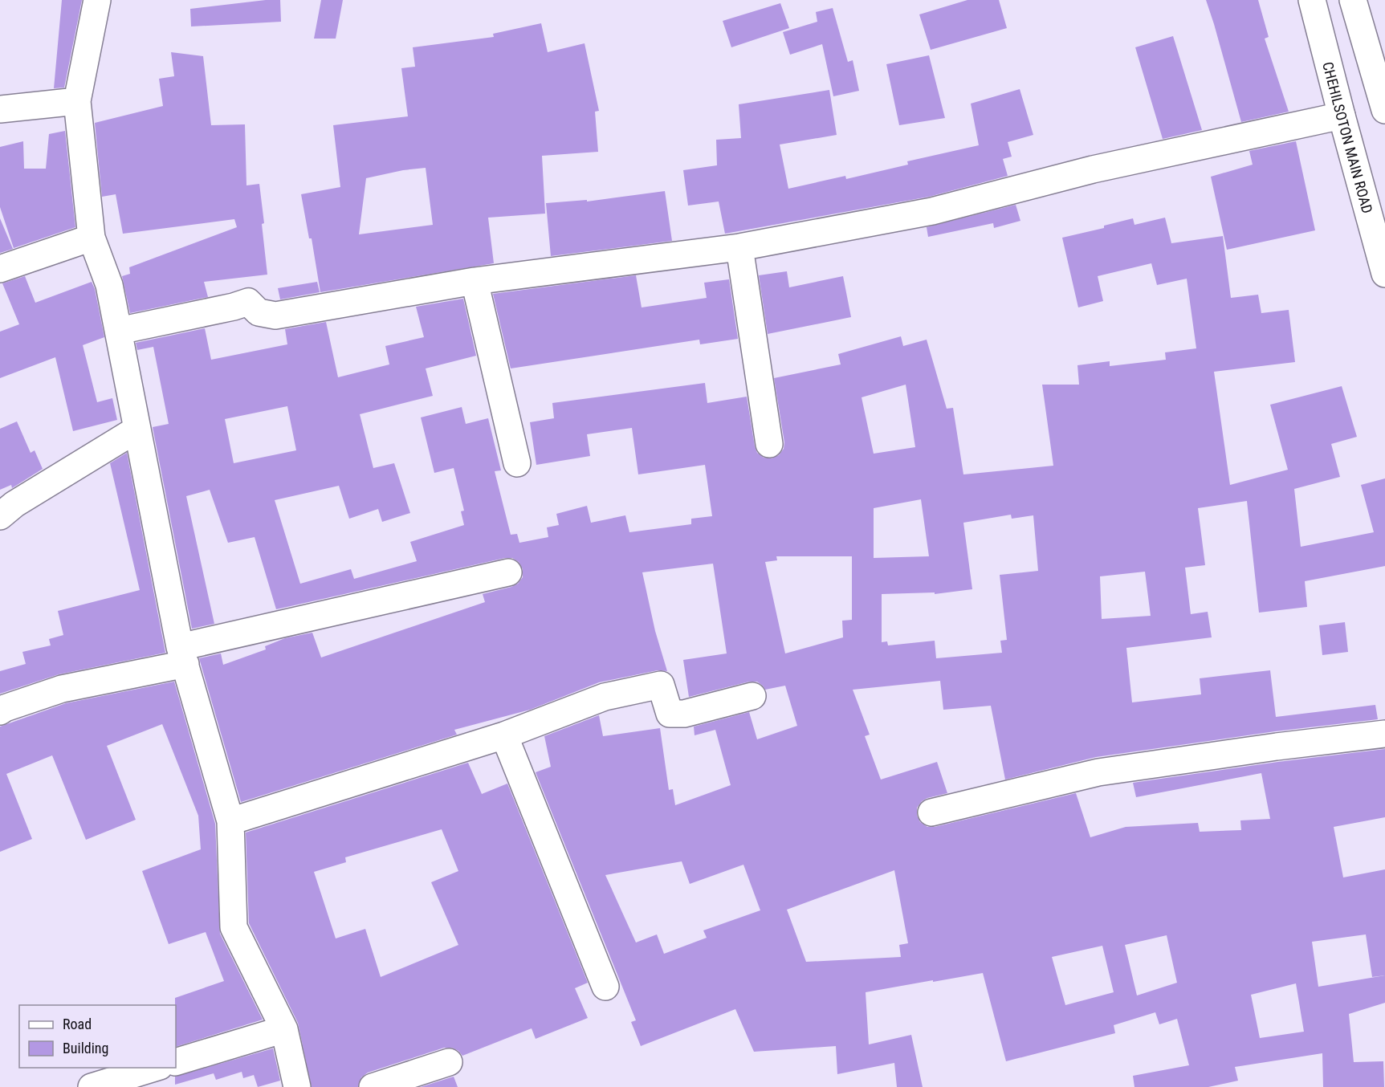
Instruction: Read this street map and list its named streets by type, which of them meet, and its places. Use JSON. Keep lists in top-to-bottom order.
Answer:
{
  "streets": {
    "street": ["CHEHILSOTON MAIN ROAD"]
  },
  "legend": ["Road", "Building"]
}
